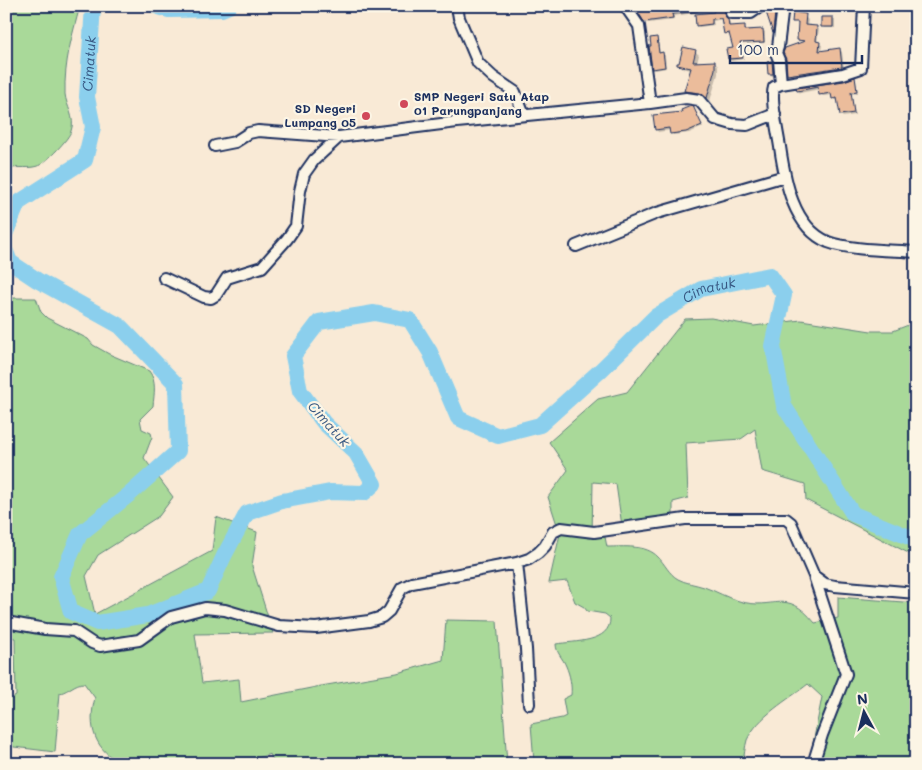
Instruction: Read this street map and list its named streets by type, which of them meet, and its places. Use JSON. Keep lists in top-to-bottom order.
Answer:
{
  "water": ["Cimatuk"],
  "places": ["SMP Negeri Satu Atap 01 Parungpanjang", "SD Negeri Lumpang 05"],
  "scale_bar": "100 m",
  "north": "top"
}
